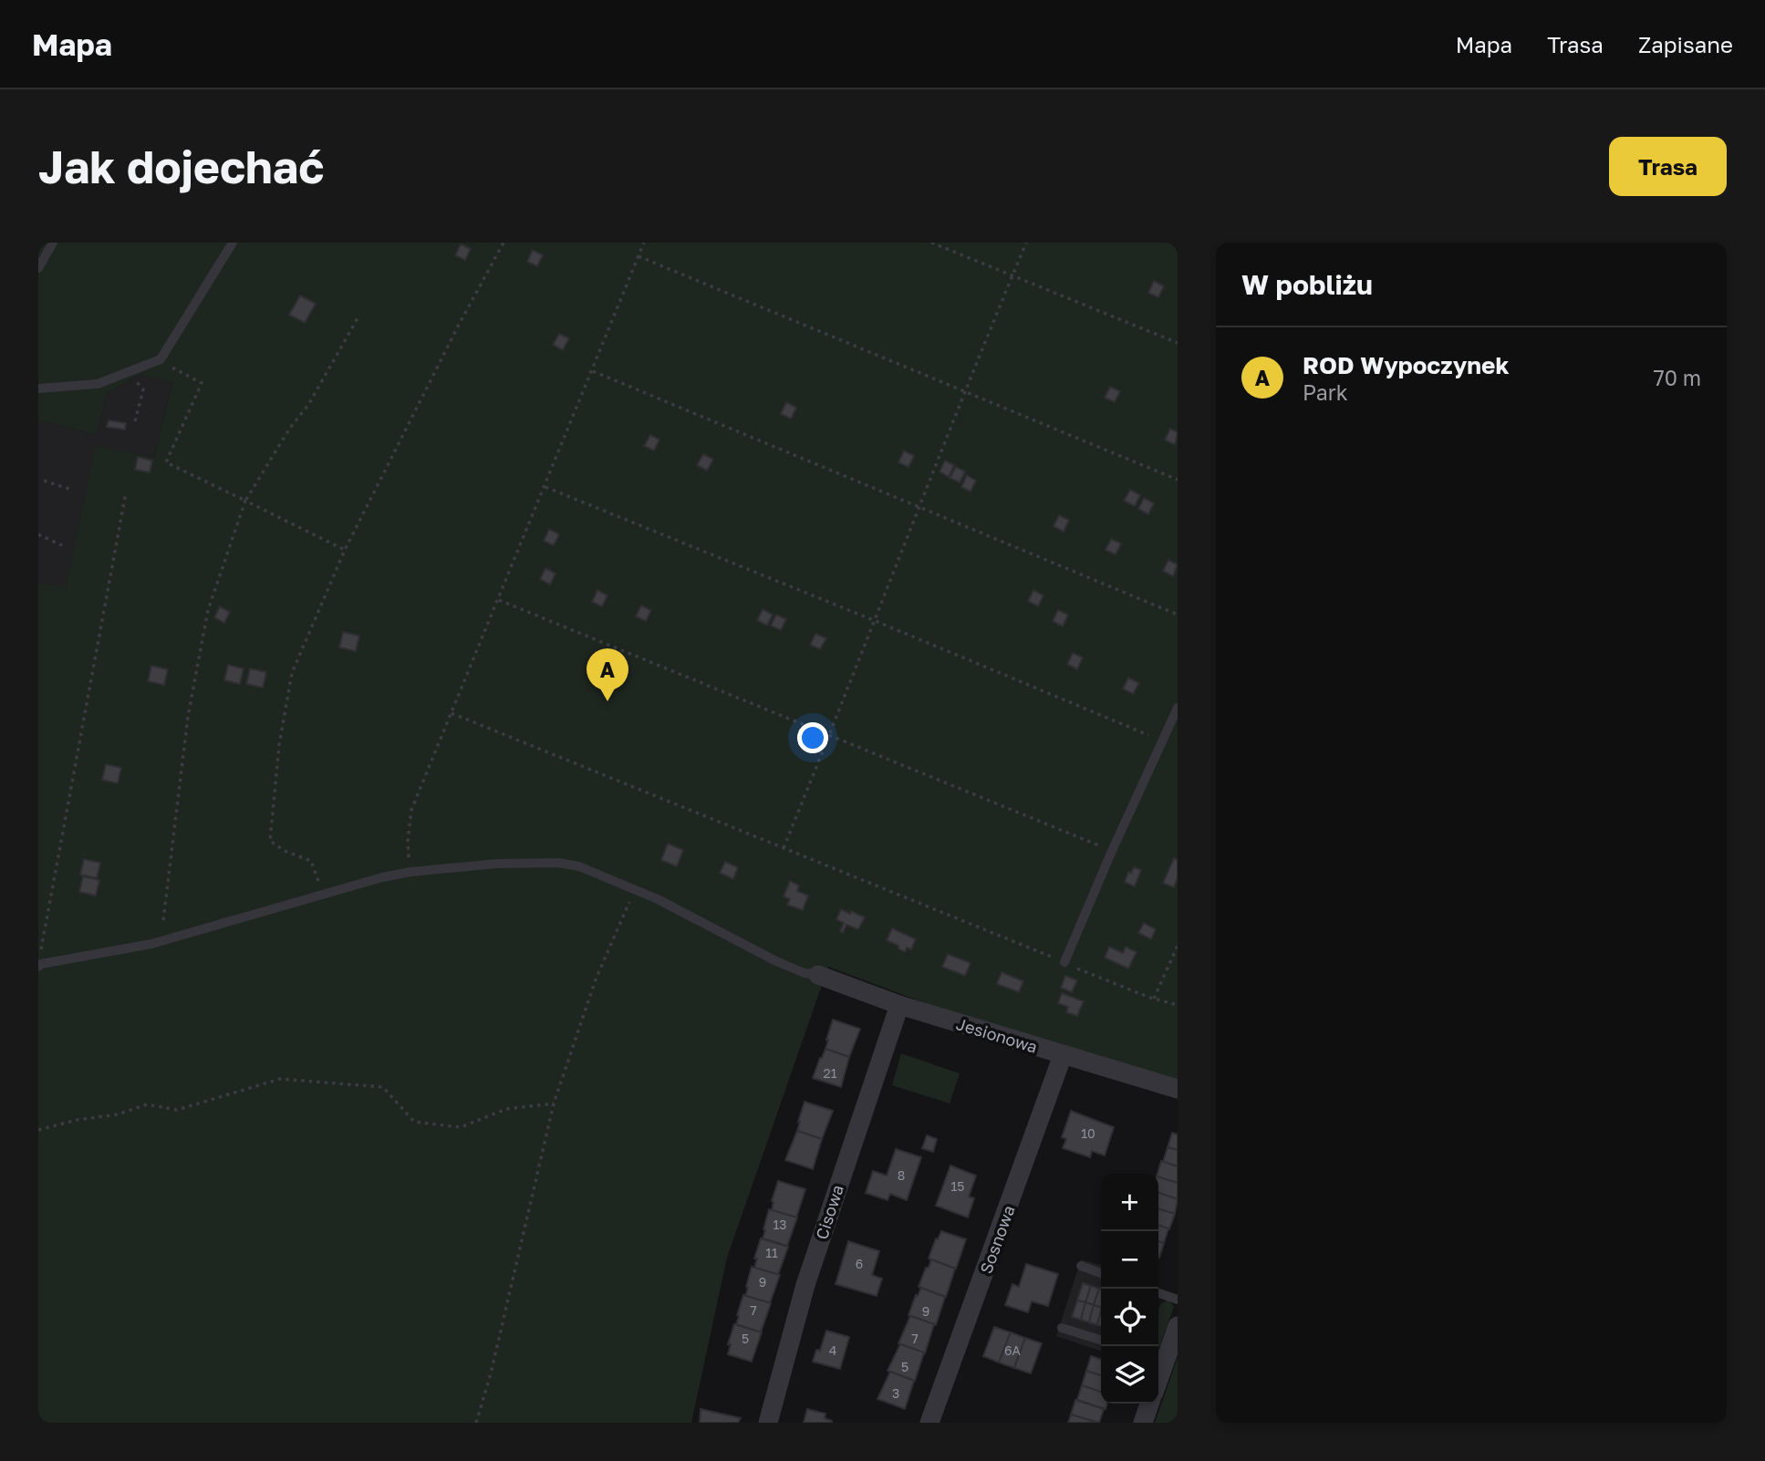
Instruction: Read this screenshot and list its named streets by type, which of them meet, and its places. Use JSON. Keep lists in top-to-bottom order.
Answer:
{
  "streets": {
    "street": ["Jesionowa", "Cisowa", "Sosnowa"]
  },
  "crossings": [
    ["Jesionowa", "Cisowa"],
    ["Jesionowa", "Sosnowa"]
  ],
  "house_numbers": [
    "21",
    "10",
    "8",
    "15",
    "13",
    "11",
    "6",
    "9",
    "7",
    "9",
    "5",
    "7",
    "4",
    "6A",
    "5",
    "3"
  ],
  "page": {
    "header": "Mapa",
    "nav": ["Mapa", "Trasa", "Zapisane"],
    "buttons": "Trasa",
    "title": "Jak dojechać",
    "heading": "W pobliżu",
    "list": [
      {
        "mark": "A",
        "name": "ROD Wypoczynek",
        "note": "Park",
        "value": "70 m"
      }
    ],
    "pins": "A",
    "map_buttons": ["+", "−"]
  }
}
